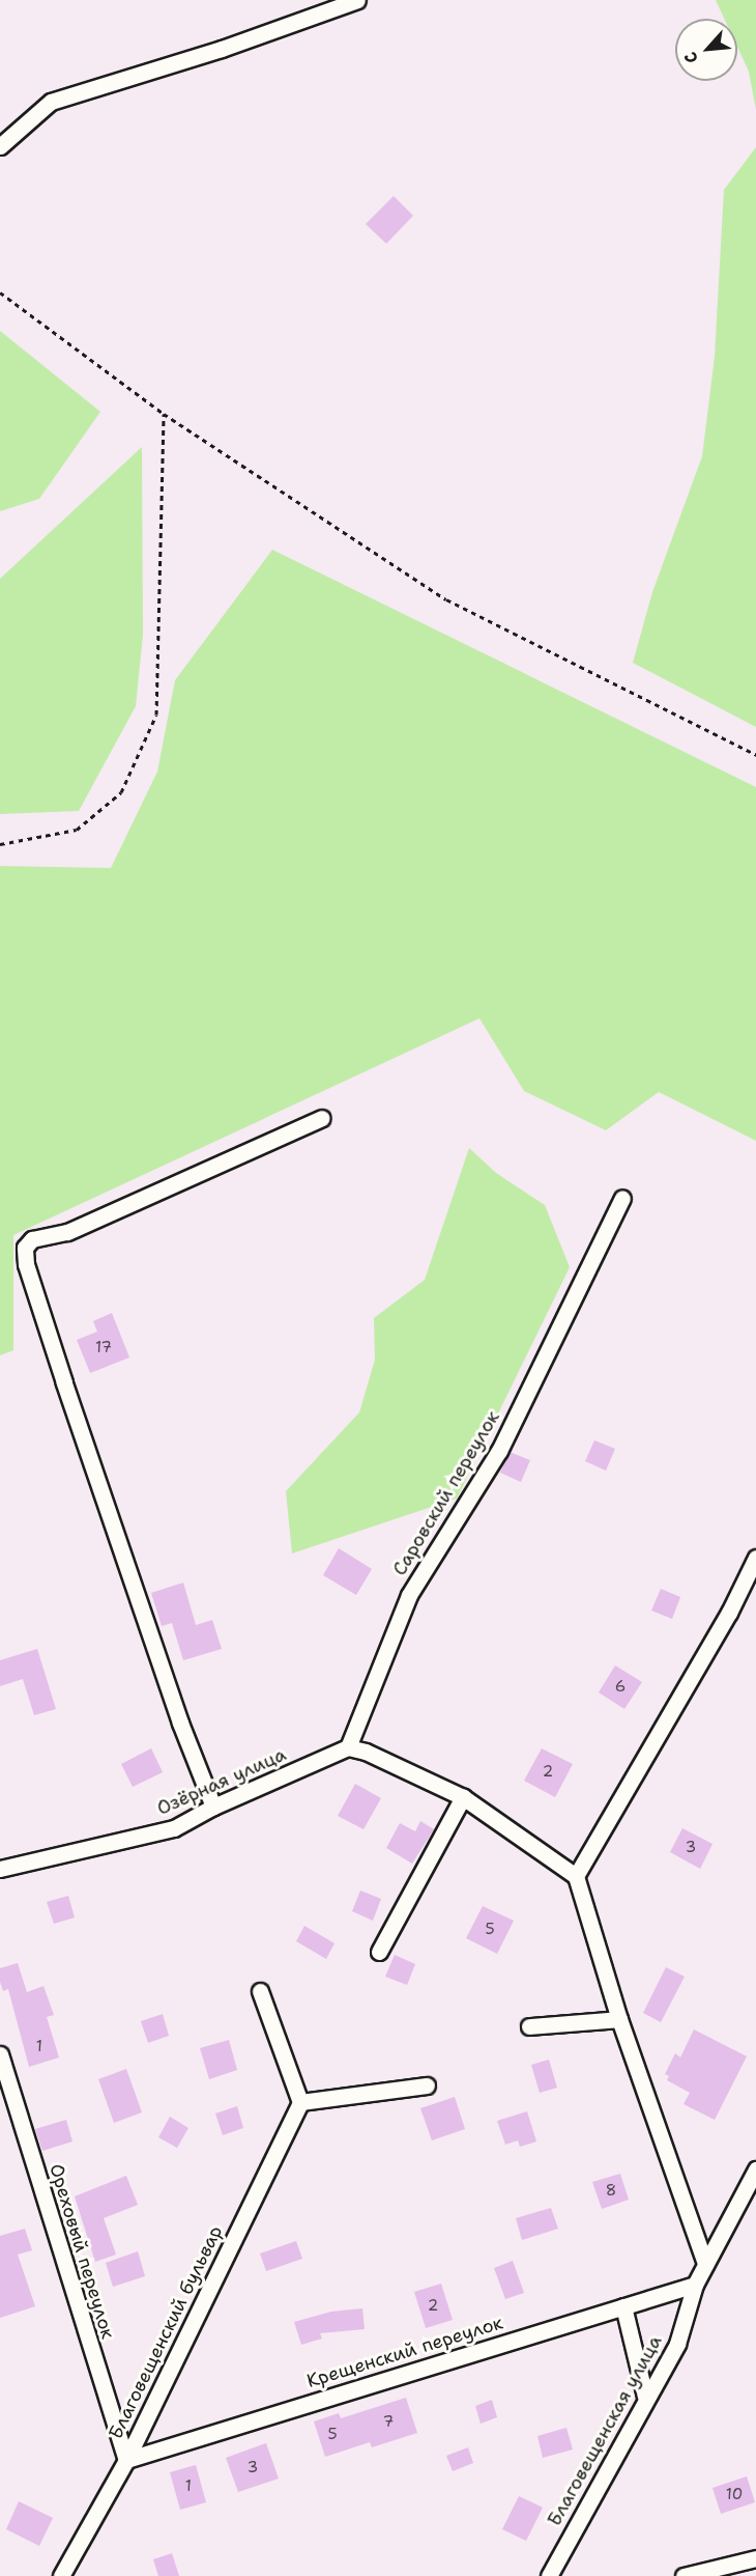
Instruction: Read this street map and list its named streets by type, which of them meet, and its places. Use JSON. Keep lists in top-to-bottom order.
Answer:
{
  "streets": {
    "street": [
      "Саровский переулок",
      "Озёрная улица",
      "Ореховый переулок",
      "Благовещенский бульвар",
      "Крещенский переулок",
      "Благовещенская улица"
    ]
  },
  "crossings": [
    ["Саровский переулок", "Озёрная улица"],
    ["Ореховый переулок", "Благовещенский бульвар"],
    ["Ореховый переулок", "Крещенский переулок"],
    ["Благовещенский бульвар", "Крещенский переулок"],
    ["Крещенский переулок", "Благовещенская улица"]
  ],
  "house_numbers": [
    "17",
    "6",
    "2",
    "3",
    "5",
    "1",
    "8",
    "2",
    "7",
    "5",
    "3",
    "1",
    "10"
  ],
  "north": "bottom left"
}
